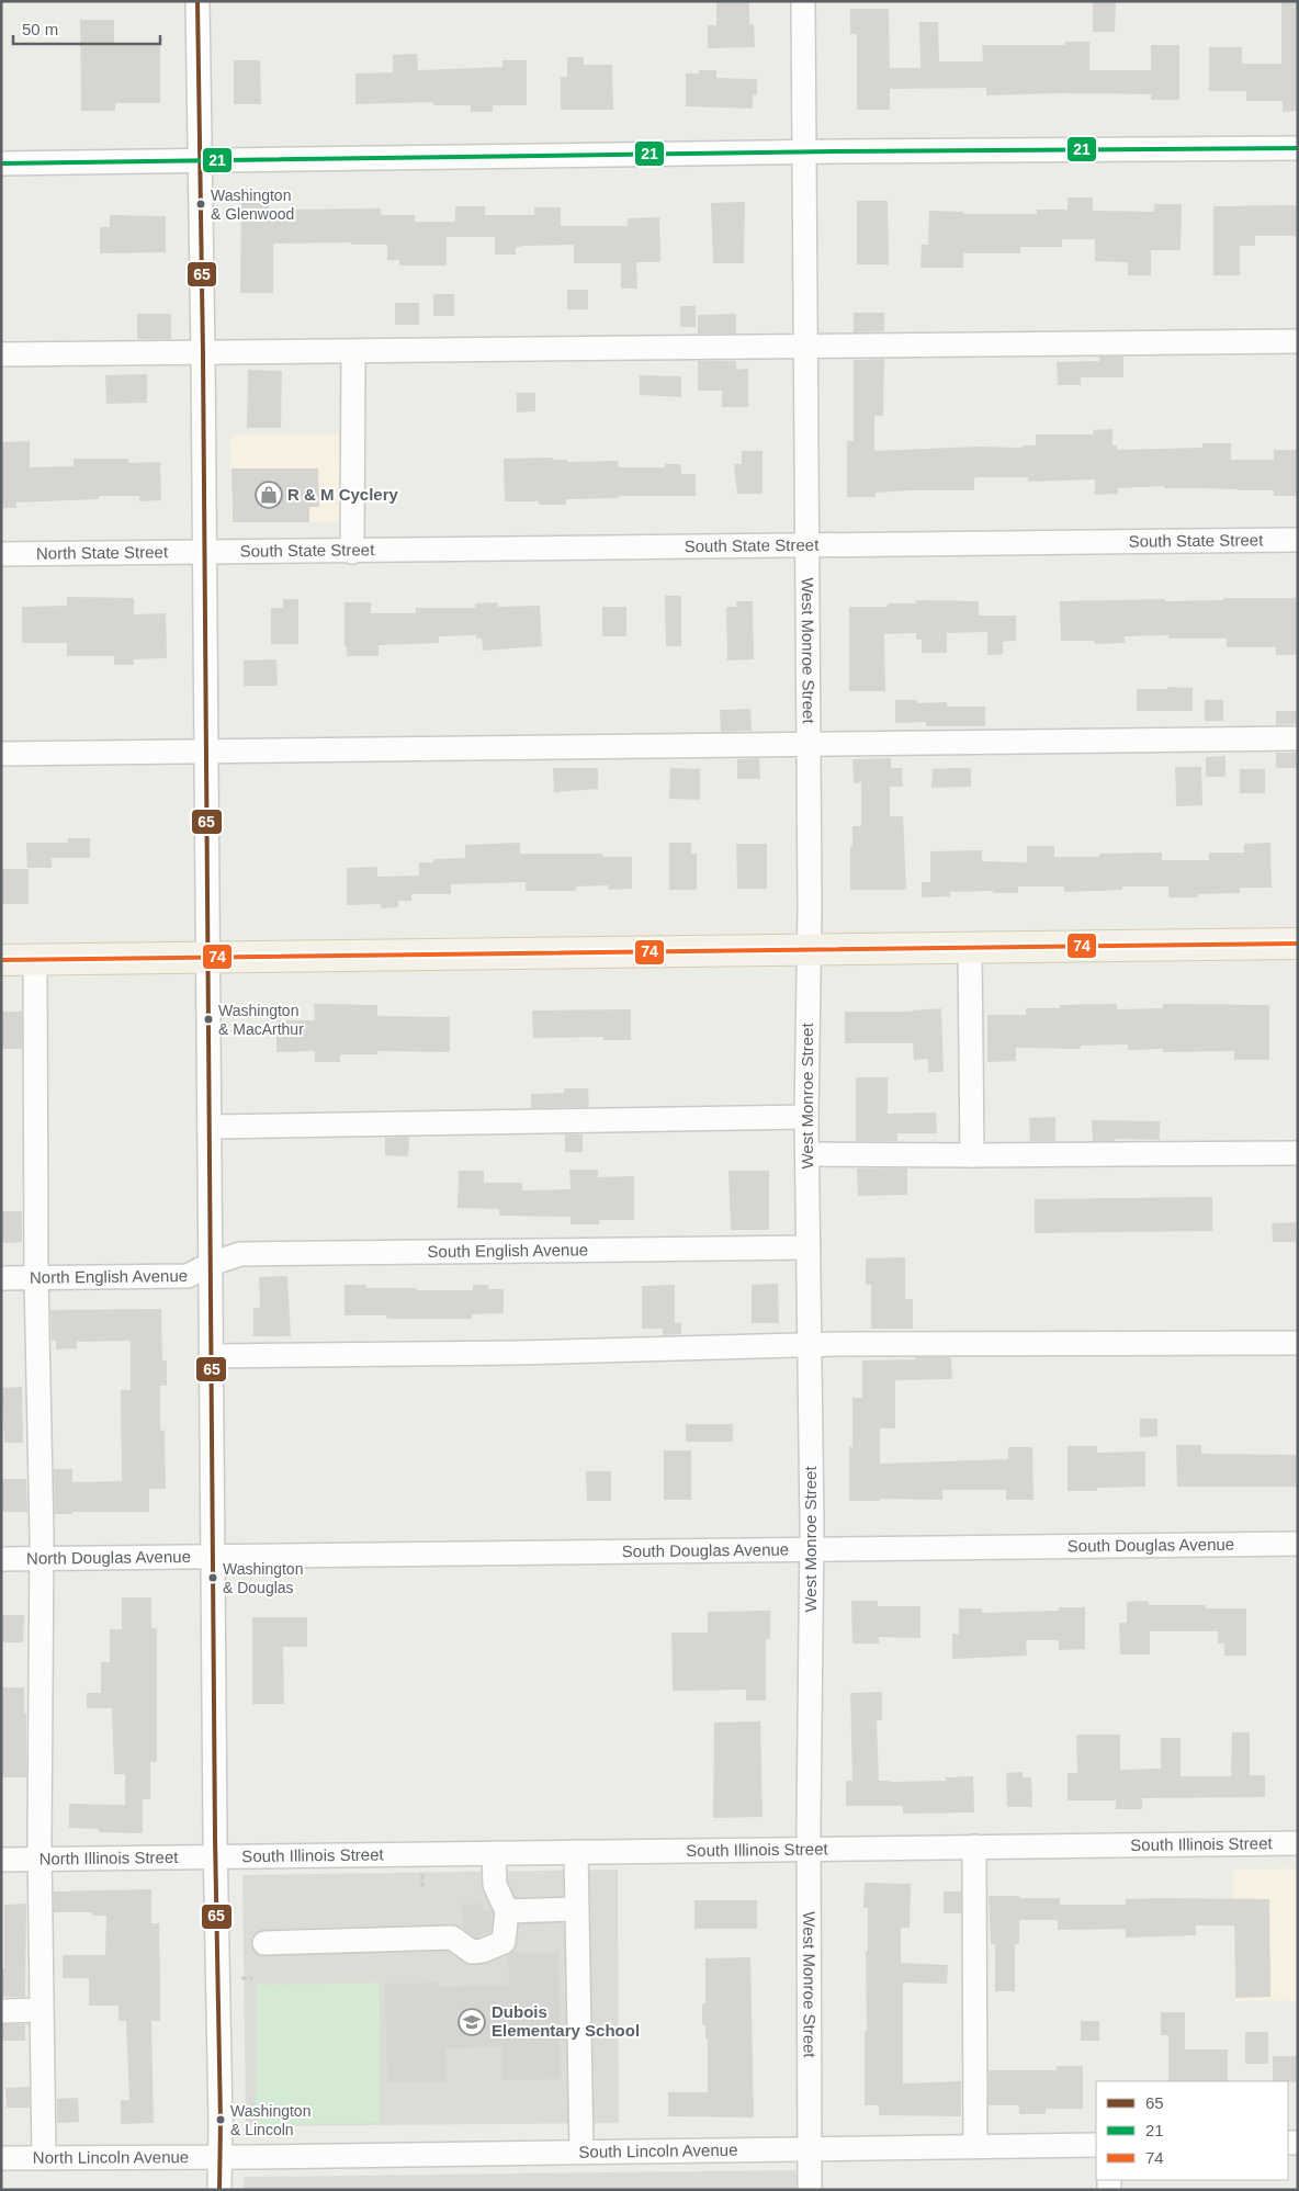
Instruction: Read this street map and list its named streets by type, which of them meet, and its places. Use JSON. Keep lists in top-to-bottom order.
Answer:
{
  "streets": {
    "street": [
      "South State Street",
      "North State Street",
      "West Monroe Street",
      "South English Avenue",
      "North English Avenue",
      "South Douglas Avenue",
      "North Douglas Avenue",
      "South Illinois Street",
      "North Illinois Street",
      "South Lincoln Avenue",
      "North Lincoln Avenue"
    ]
  },
  "crossings": [
    ["South State Street", "North State Street"],
    ["South State Street", "West Monroe Street"],
    ["West Monroe Street", "South English Avenue"],
    ["West Monroe Street", "South Douglas Avenue"],
    ["West Monroe Street", "South Illinois Street"],
    ["West Monroe Street", "South Lincoln Avenue"],
    ["South English Avenue", "North English Avenue"],
    ["South Douglas Avenue", "North Douglas Avenue"],
    ["South Illinois Street", "North Illinois Street"],
    ["South Lincoln Avenue", "North Lincoln Avenue"]
  ],
  "places": {
    "other": [
      "Washington & Glenwood",
      "Washington & MacArthur",
      "Washington & Douglas",
      "Washington & Lincoln"
    ],
    "shop": ["R & M Cyclery"],
    "school or university": ["Dubois Elementary School"]
  },
  "lines": ["transit line 65", "transit line 21", "transit line 74"],
  "legend": ["65", "21", "74"],
  "scale_bar": "50 m"
}
